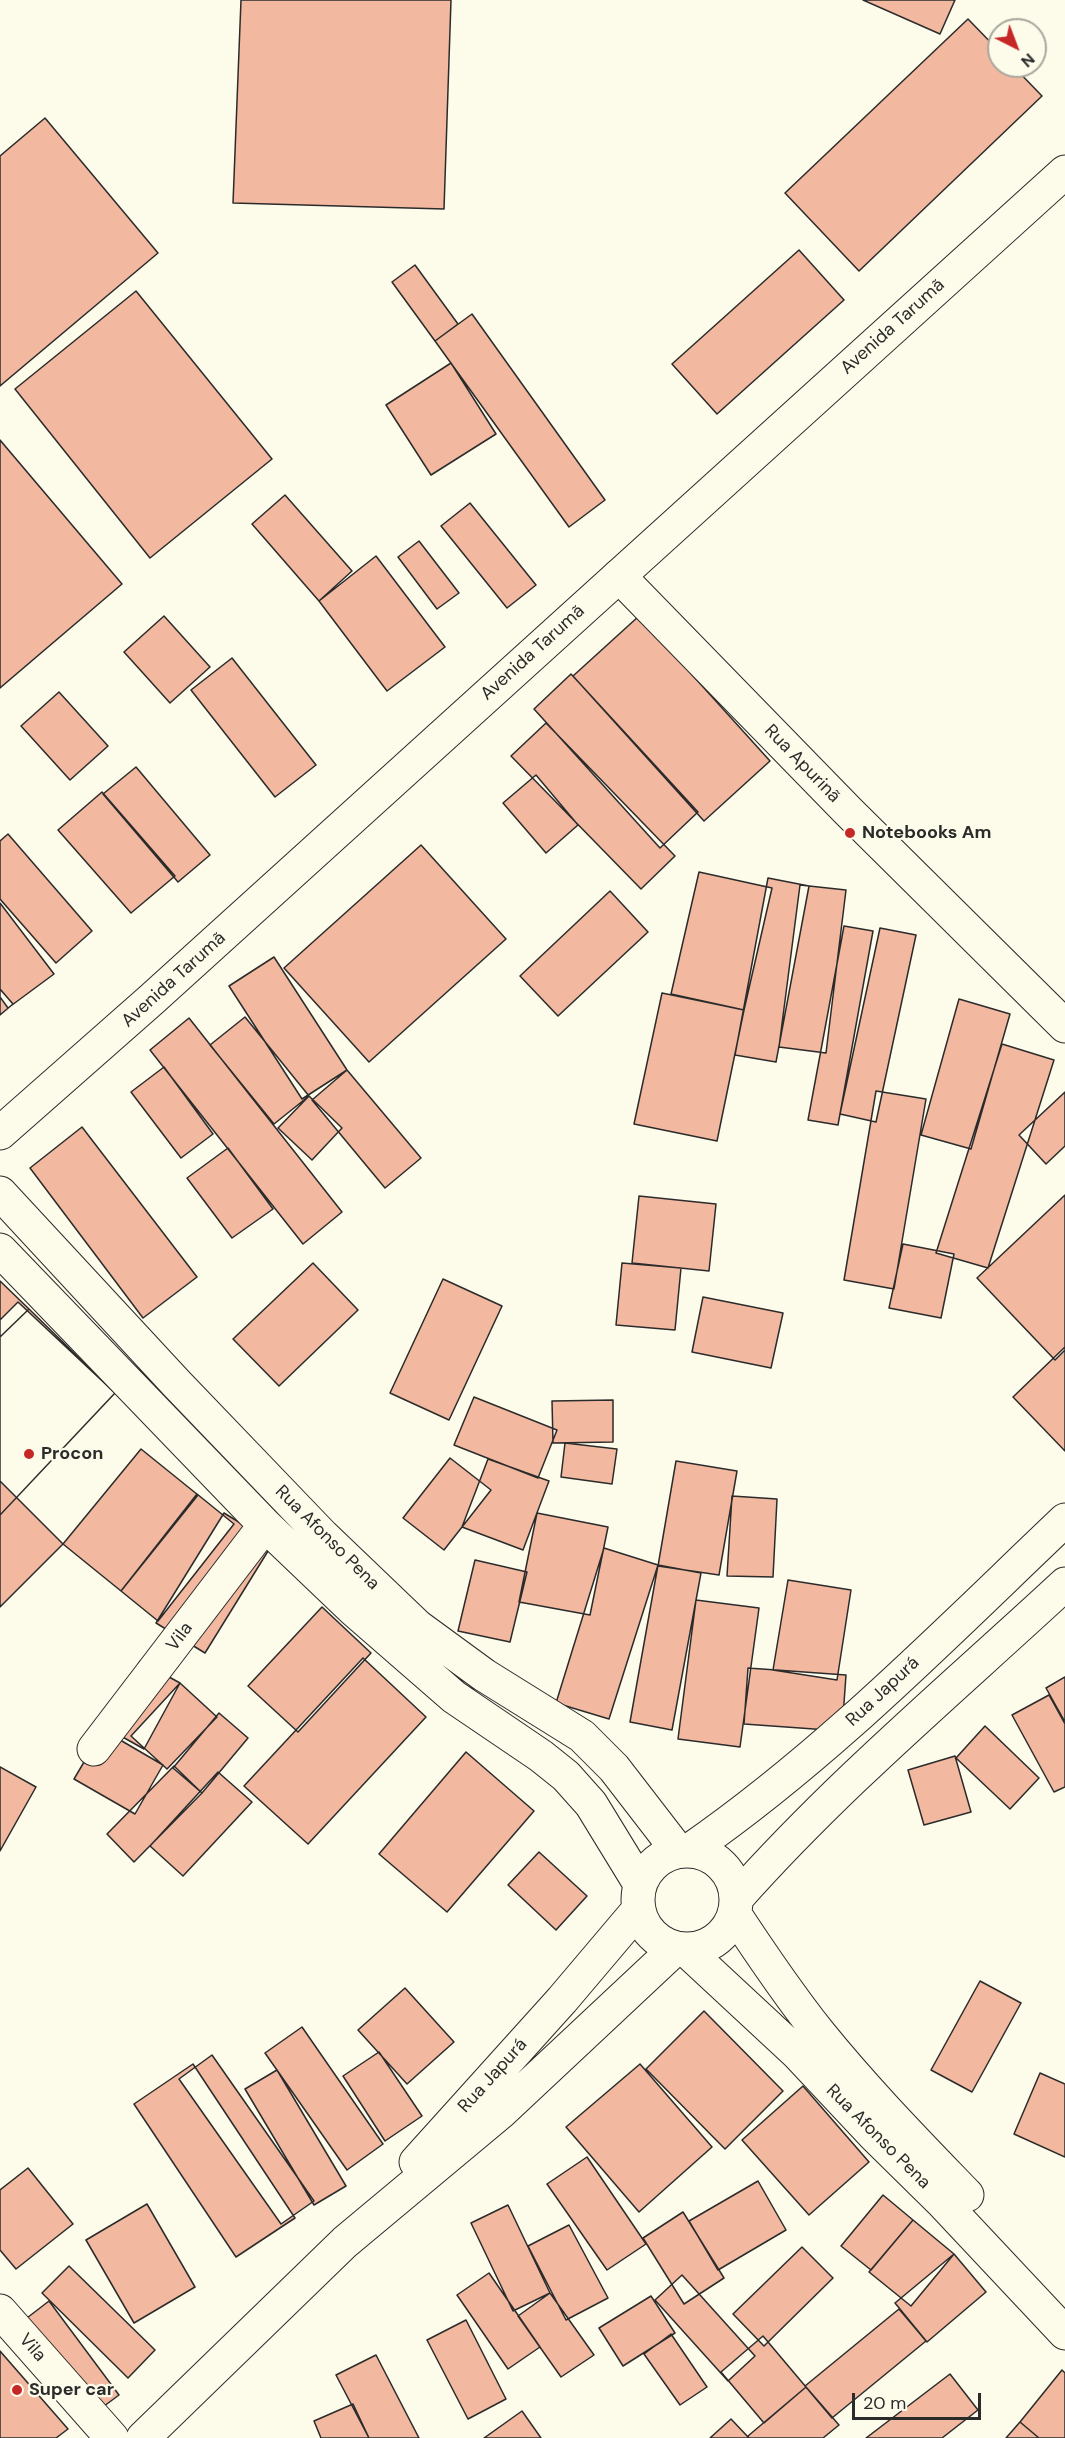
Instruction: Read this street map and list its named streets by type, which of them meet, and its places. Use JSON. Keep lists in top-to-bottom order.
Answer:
{
  "streets": {
    "street": [
      "Avenida Tarumã",
      "Rua Apurinã",
      "Rua Afonso Pena",
      "Vila",
      "Rua Japurá"
    ]
  },
  "crossings": [
    ["Avenida Tarumã", "Rua Apurinã"],
    ["Rua Afonso Pena", "Vila"],
    ["Rua Afonso Pena", "Rua Japurá"]
  ],
  "places": ["Notebooks Am", "Procon", "Super car"],
  "scale_bar": "20 m",
  "north": "bottom right"
}
